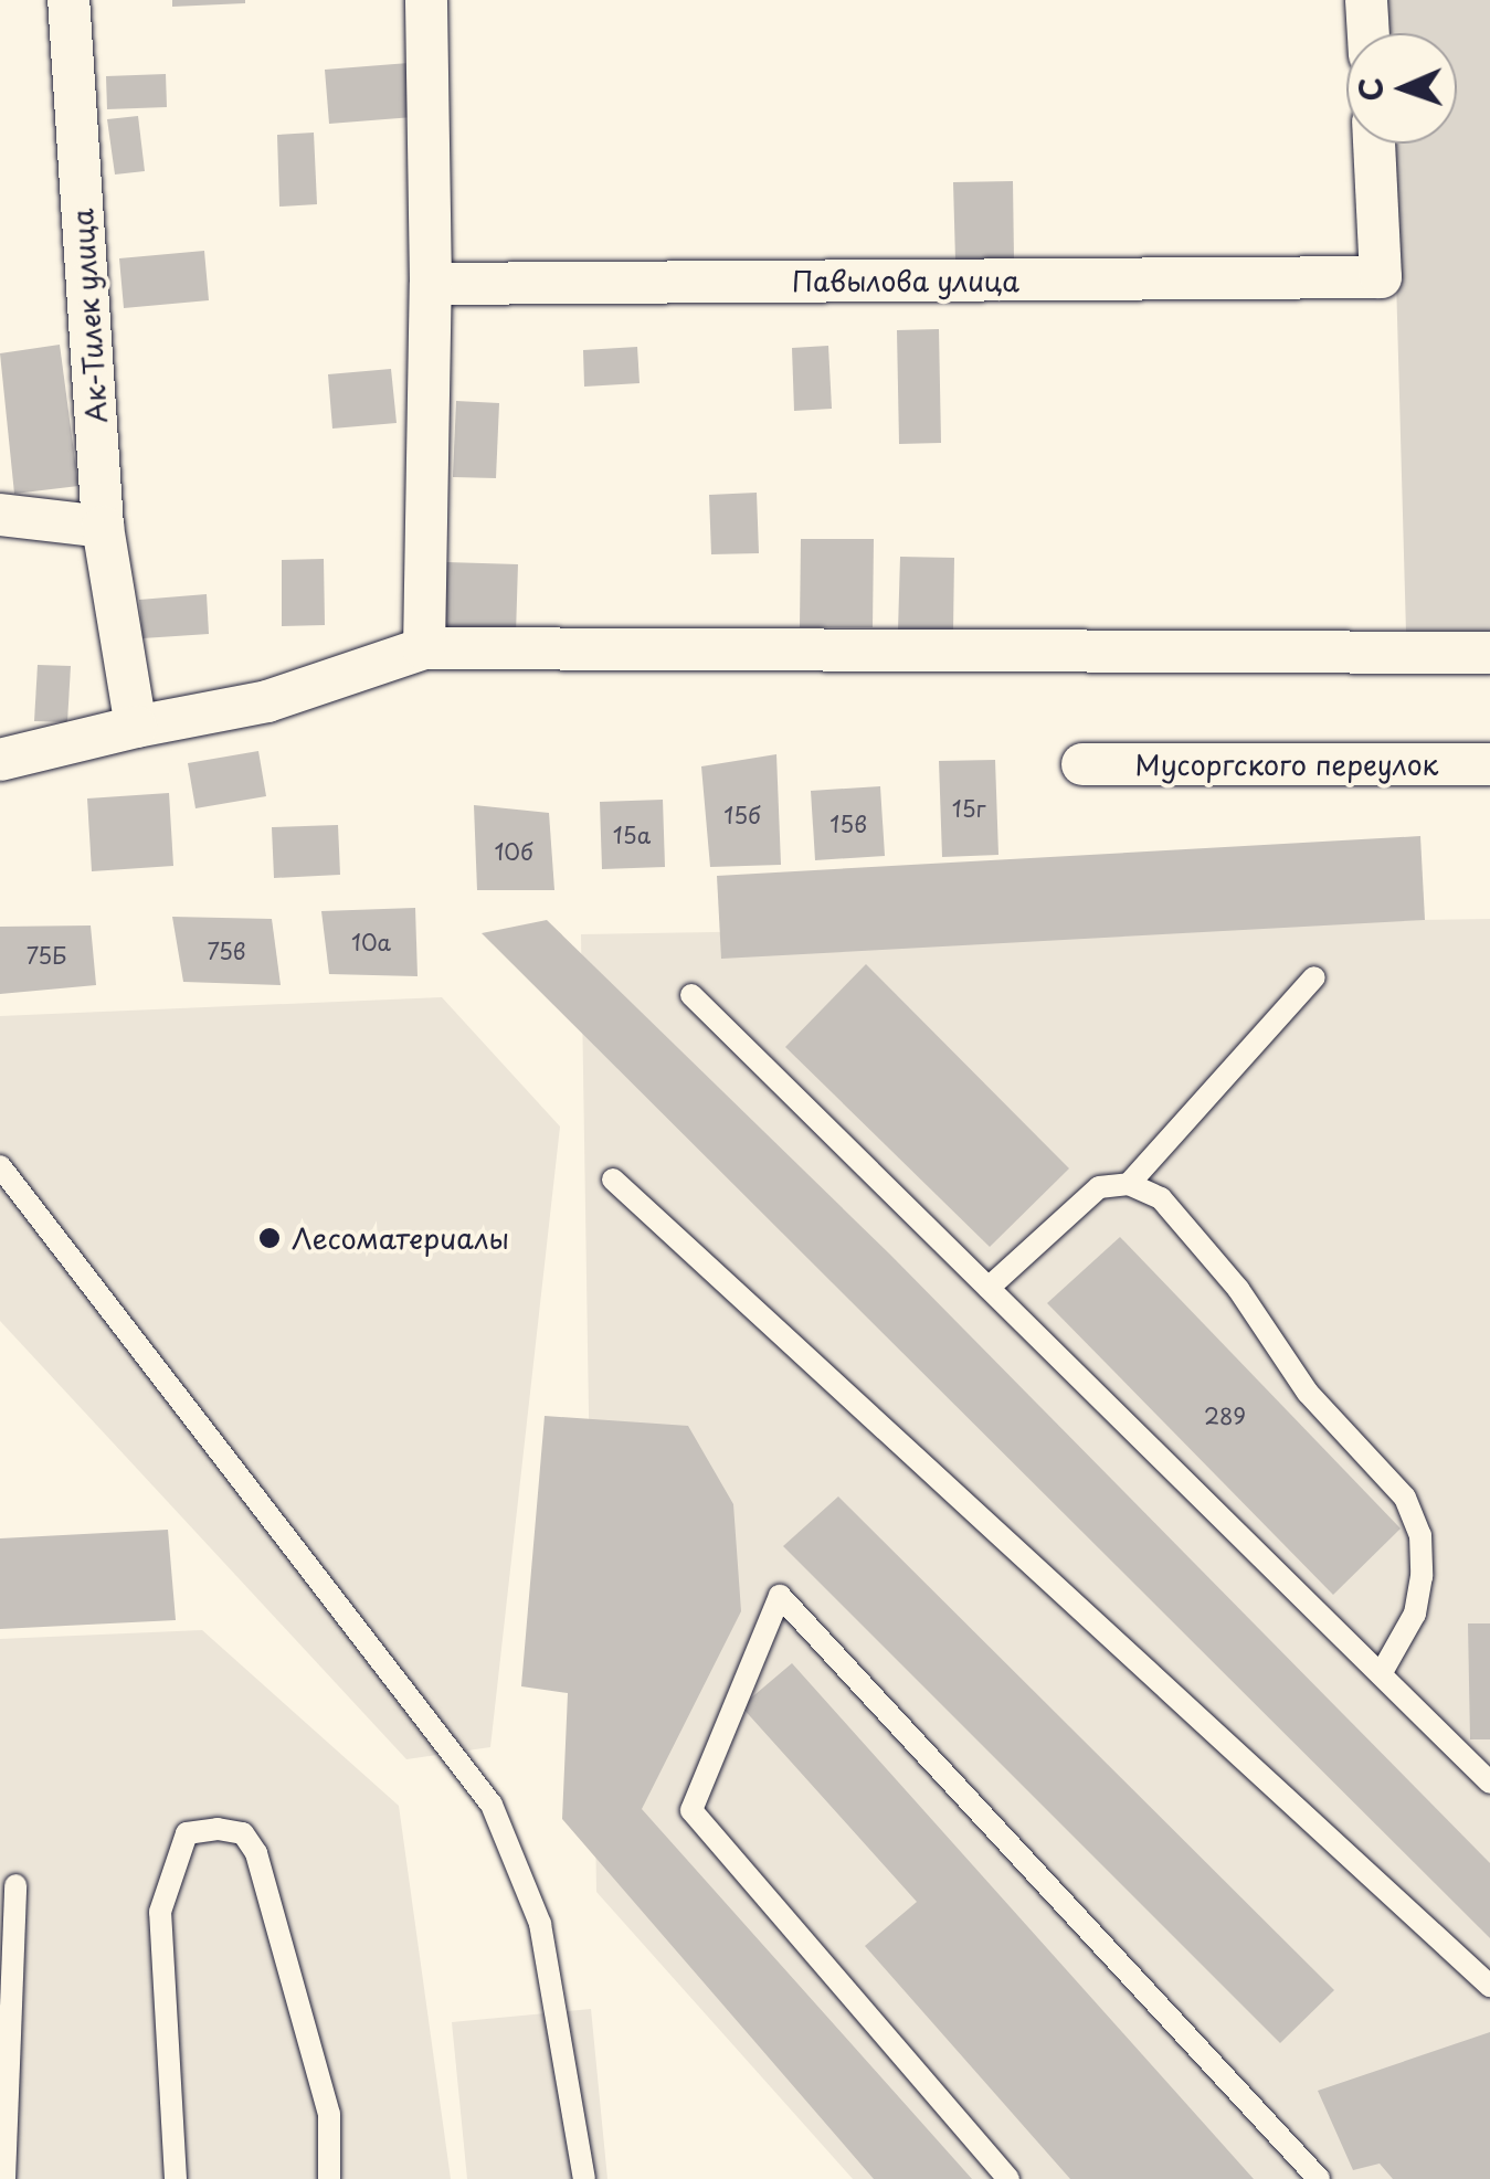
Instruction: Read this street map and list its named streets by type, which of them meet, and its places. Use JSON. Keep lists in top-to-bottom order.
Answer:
{
  "streets": {
    "street": ["Павылова улица", "Ак-Тилек улица", "Мусоргского переулок"]
  },
  "places": ["Лесоматериалы"],
  "house_numbers": [
    "15г",
    "15б",
    "15в",
    "15а",
    "10б",
    "10а",
    "75в",
    "75Б",
    "289"
  ],
  "north": "left"
}
